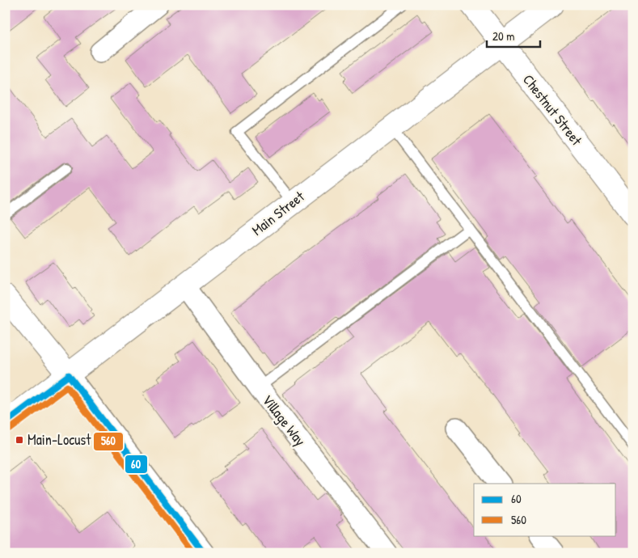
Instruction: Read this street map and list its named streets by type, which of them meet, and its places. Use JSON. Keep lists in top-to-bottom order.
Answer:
{
  "streets": {
    "street": ["Chestnut Street", "Main Street", "Village Way"]
  },
  "crossings": [
    ["Chestnut Street", "Main Street"],
    ["Main Street", "Village Way"]
  ],
  "places": {
    "transit": ["Main-Locust"]
  },
  "lines": ["transit line 60", "transit line 560"],
  "legend": ["60", "560"],
  "scale_bar": "20 m"
}
